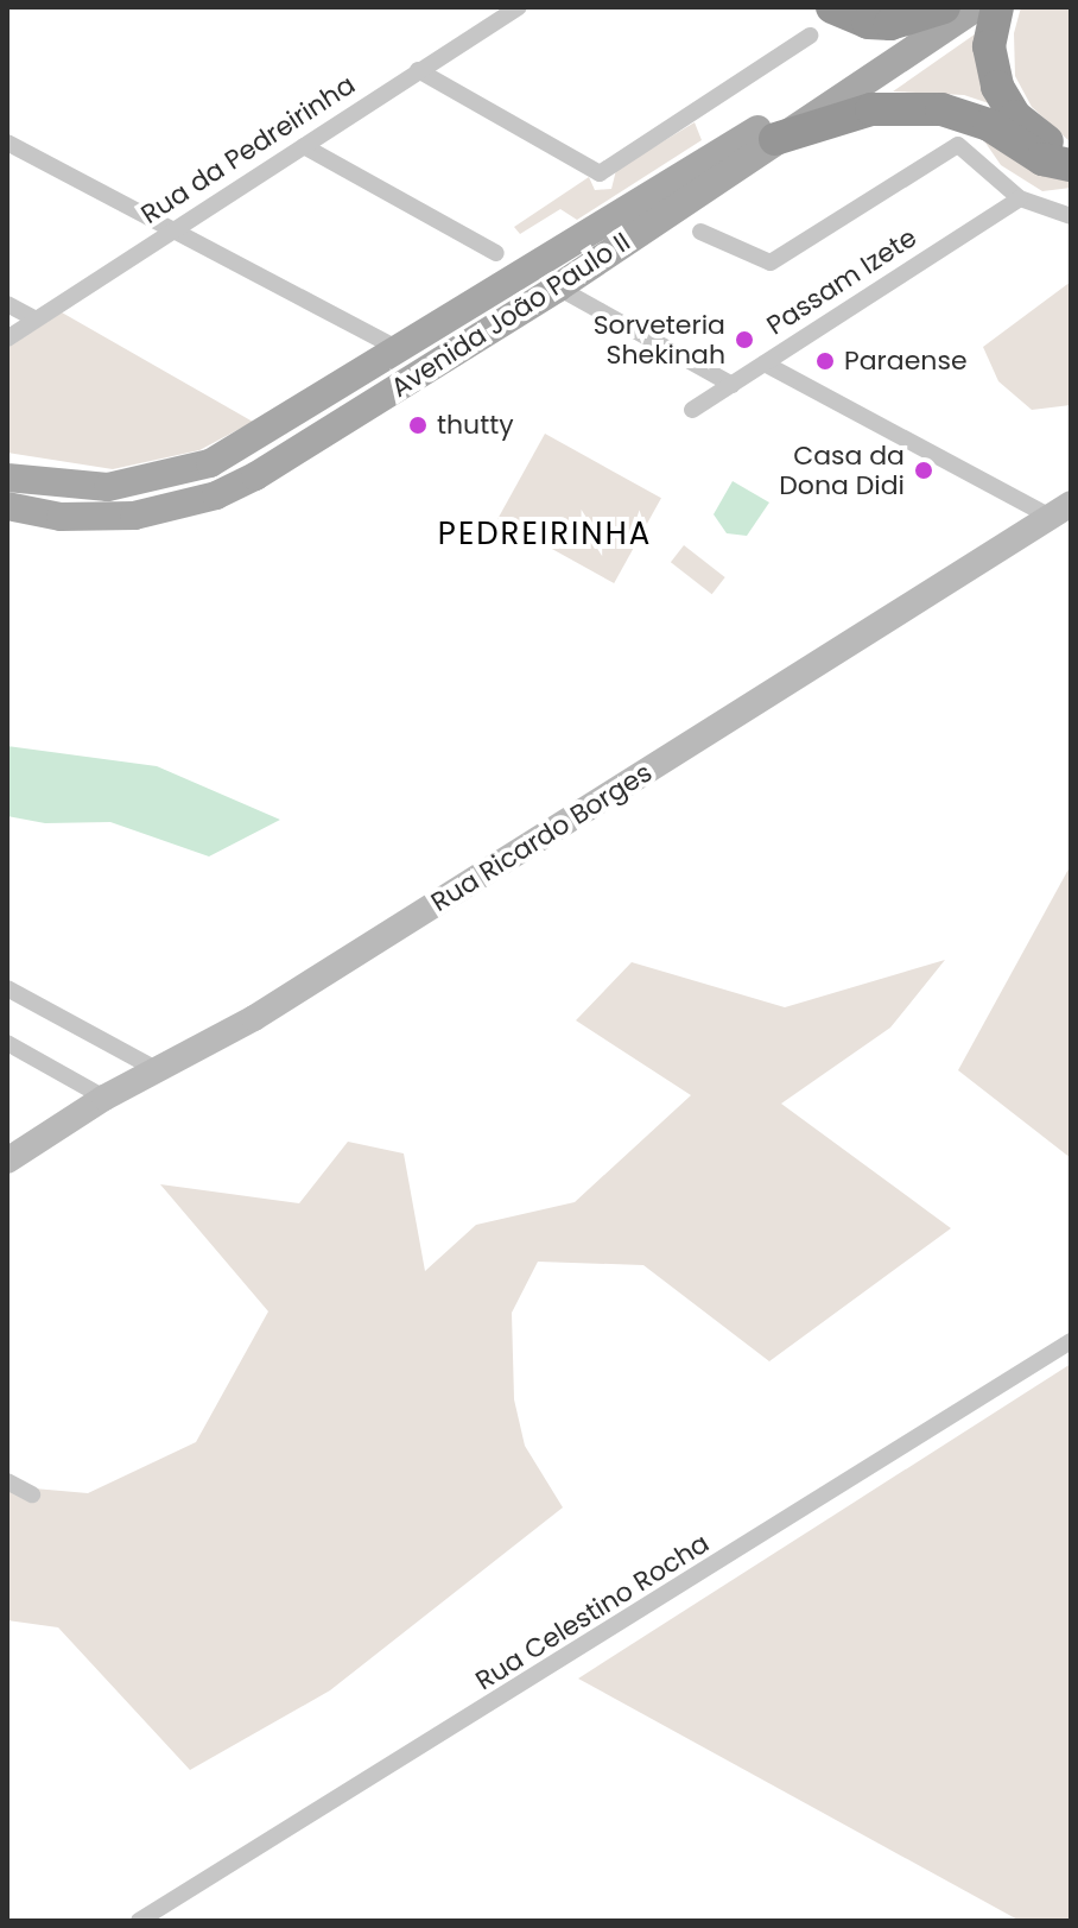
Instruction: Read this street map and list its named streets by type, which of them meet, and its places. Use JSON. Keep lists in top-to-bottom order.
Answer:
{
  "streets": {
    "main road": ["Avenida João Paulo II"],
    "street": [
      "Rua da Pedreirinha",
      "Passam Izete",
      "Rua Ricardo Borges",
      "Rua Celestino Rocha"
    ]
  },
  "districts": ["PEDREIRINHA"],
  "places": [
    "Sorveteria Shekinah",
    "Paraense",
    "thutty",
    "Casa da Dona Didi"
  ]
}
